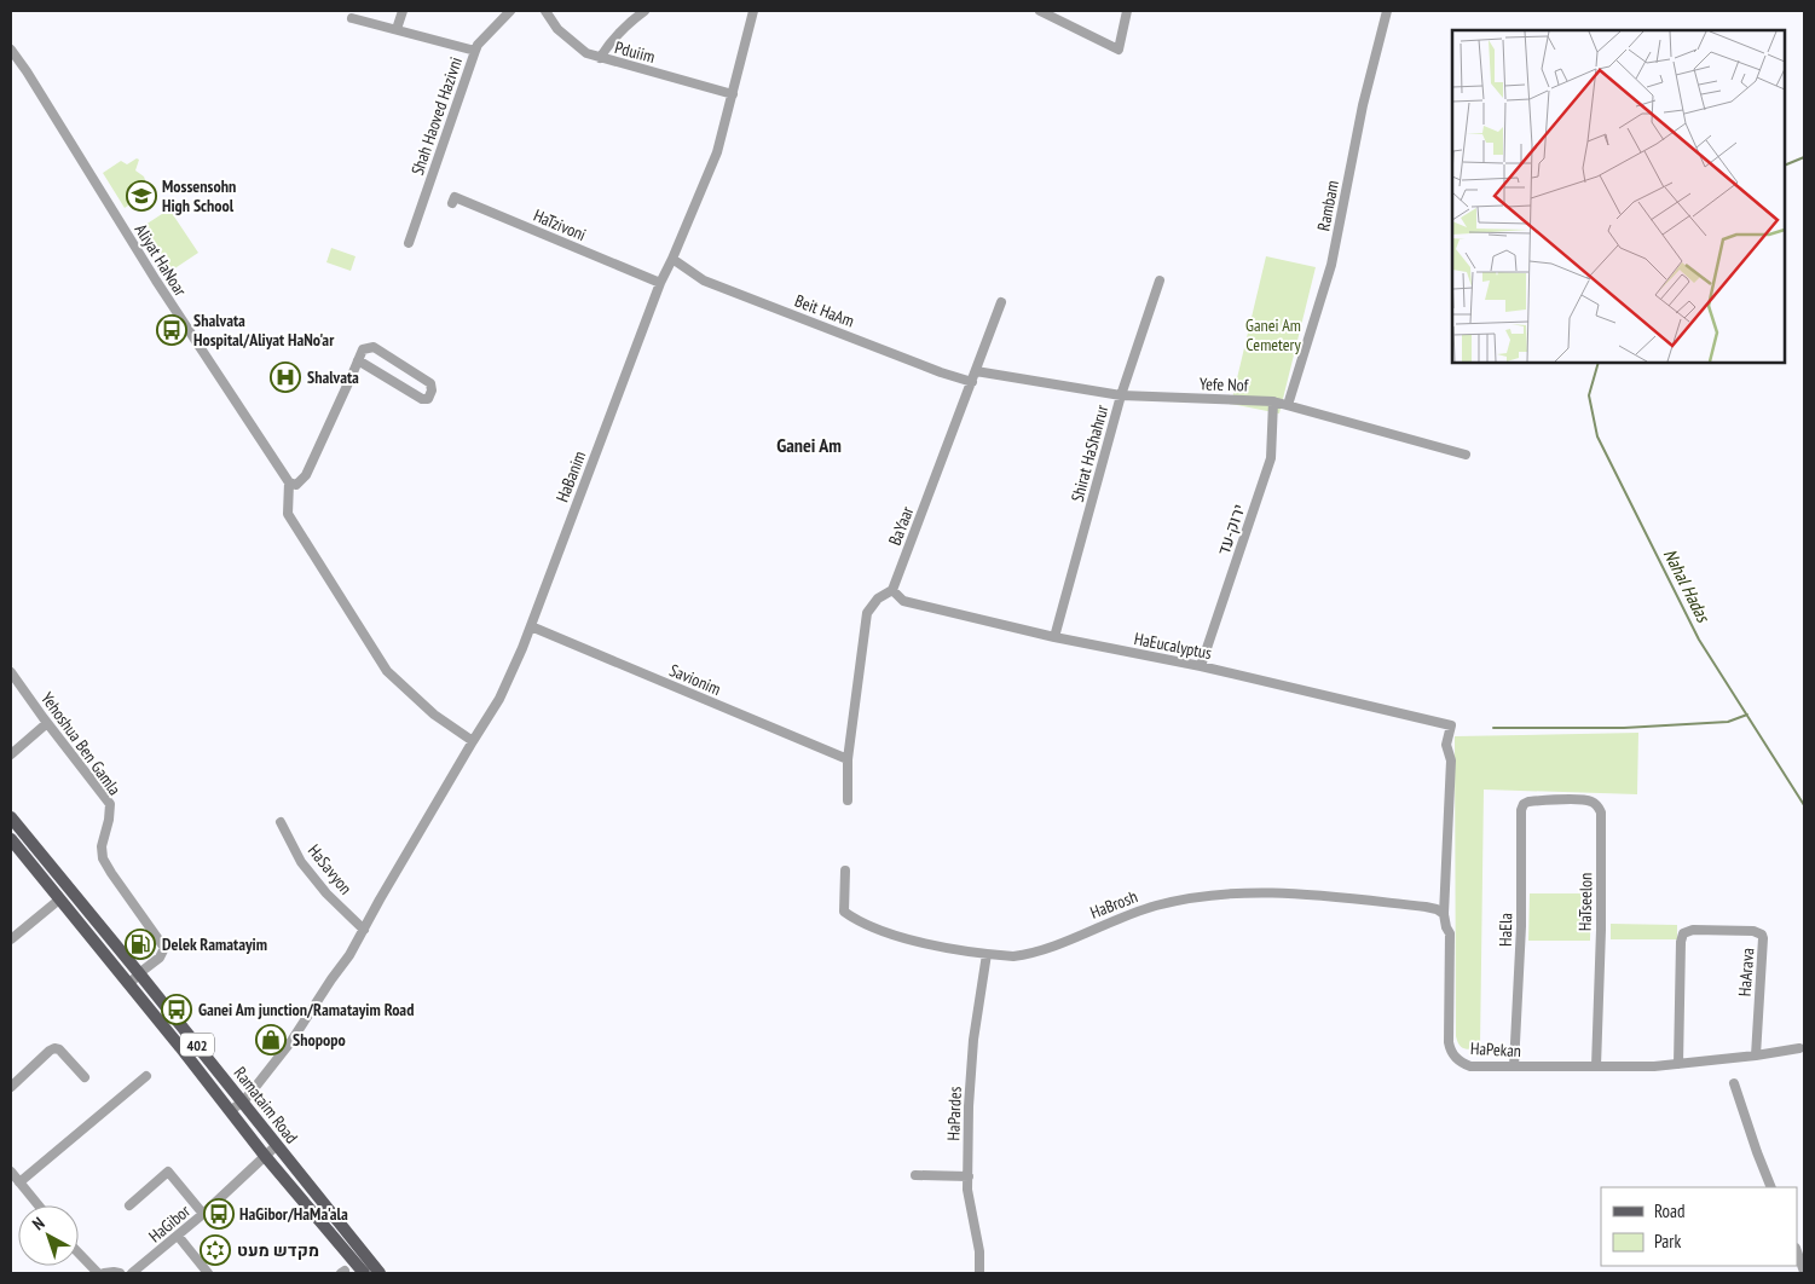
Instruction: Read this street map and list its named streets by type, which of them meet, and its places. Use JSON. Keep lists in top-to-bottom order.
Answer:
{
  "streets": {
    "main road": ["402", "Ramataim Road"],
    "street": [
      "Pduiim",
      "Shah Haoved Hazivni",
      "Rambam",
      "HaTzivoni",
      "Aliyat HaNoar",
      "Beit HaAm",
      "Yefe Nof",
      "Shirat HaShahrur",
      "HaBanim",
      "BaYaar",
      "ירוק-עד",
      "HaEucalyptus",
      "Savionim",
      "Yehoshua Ben Gamla",
      "HaSavyon",
      "HaTseelon",
      "HaBrosh",
      "HaEla",
      "HaArava",
      "HaPekan",
      "HaPardes",
      "HaGibor"
    ]
  },
  "crossings": [
    ["Pduiim", "HaBanim"],
    ["Rambam", "Yefe Nof"],
    ["HaTzivoni", "HaBanim"],
    ["Beit HaAm", "HaBanim"],
    ["Beit HaAm", "BaYaar"],
    ["Yefe Nof", "Shirat HaShahrur"],
    ["Yefe Nof", "BaYaar"],
    ["Yefe Nof", "ירוק-עד"],
    ["Shirat HaShahrur", "HaEucalyptus"],
    ["HaBanim", "Savionim"],
    ["HaBanim", "HaSavyon"],
    ["HaBanim", "Ramataim Road"],
    ["BaYaar", "HaEucalyptus"],
    ["BaYaar", "Savionim"],
    ["ירוק-עד", "HaEucalyptus"],
    ["HaEucalyptus", "HaPekan"],
    ["Yehoshua Ben Gamla", "Ramataim Road"],
    ["HaTseelon", "HaEla"],
    ["HaTseelon", "HaPekan"],
    ["HaBrosh", "HaPekan"],
    ["HaBrosh", "HaPardes"],
    ["HaEla", "HaPekan"],
    ["HaArava", "HaPekan"],
    ["Ramataim Road", "HaGibor"]
  ],
  "districts": ["Ganei Am"],
  "water": ["Nahal Hadas"],
  "parks": ["Ganei Am Cemetery"],
  "places": {
    "school or university": ["Mossensohn High School"],
    "bus stop": ["Shalvata Hospital/Aliyat HaNo'ar", "Ganei Am junction/Ramatayim Road", "HaGibor/HaMa'ala"],
    "hospital": ["Shalvata"],
    "fuel station": ["Delek Ramatayim"],
    "shop": ["Shopopo"],
    "synagogue": ["מקדש מעט"]
  },
  "legend": ["Road", "Park"],
  "north": "top left"
}
